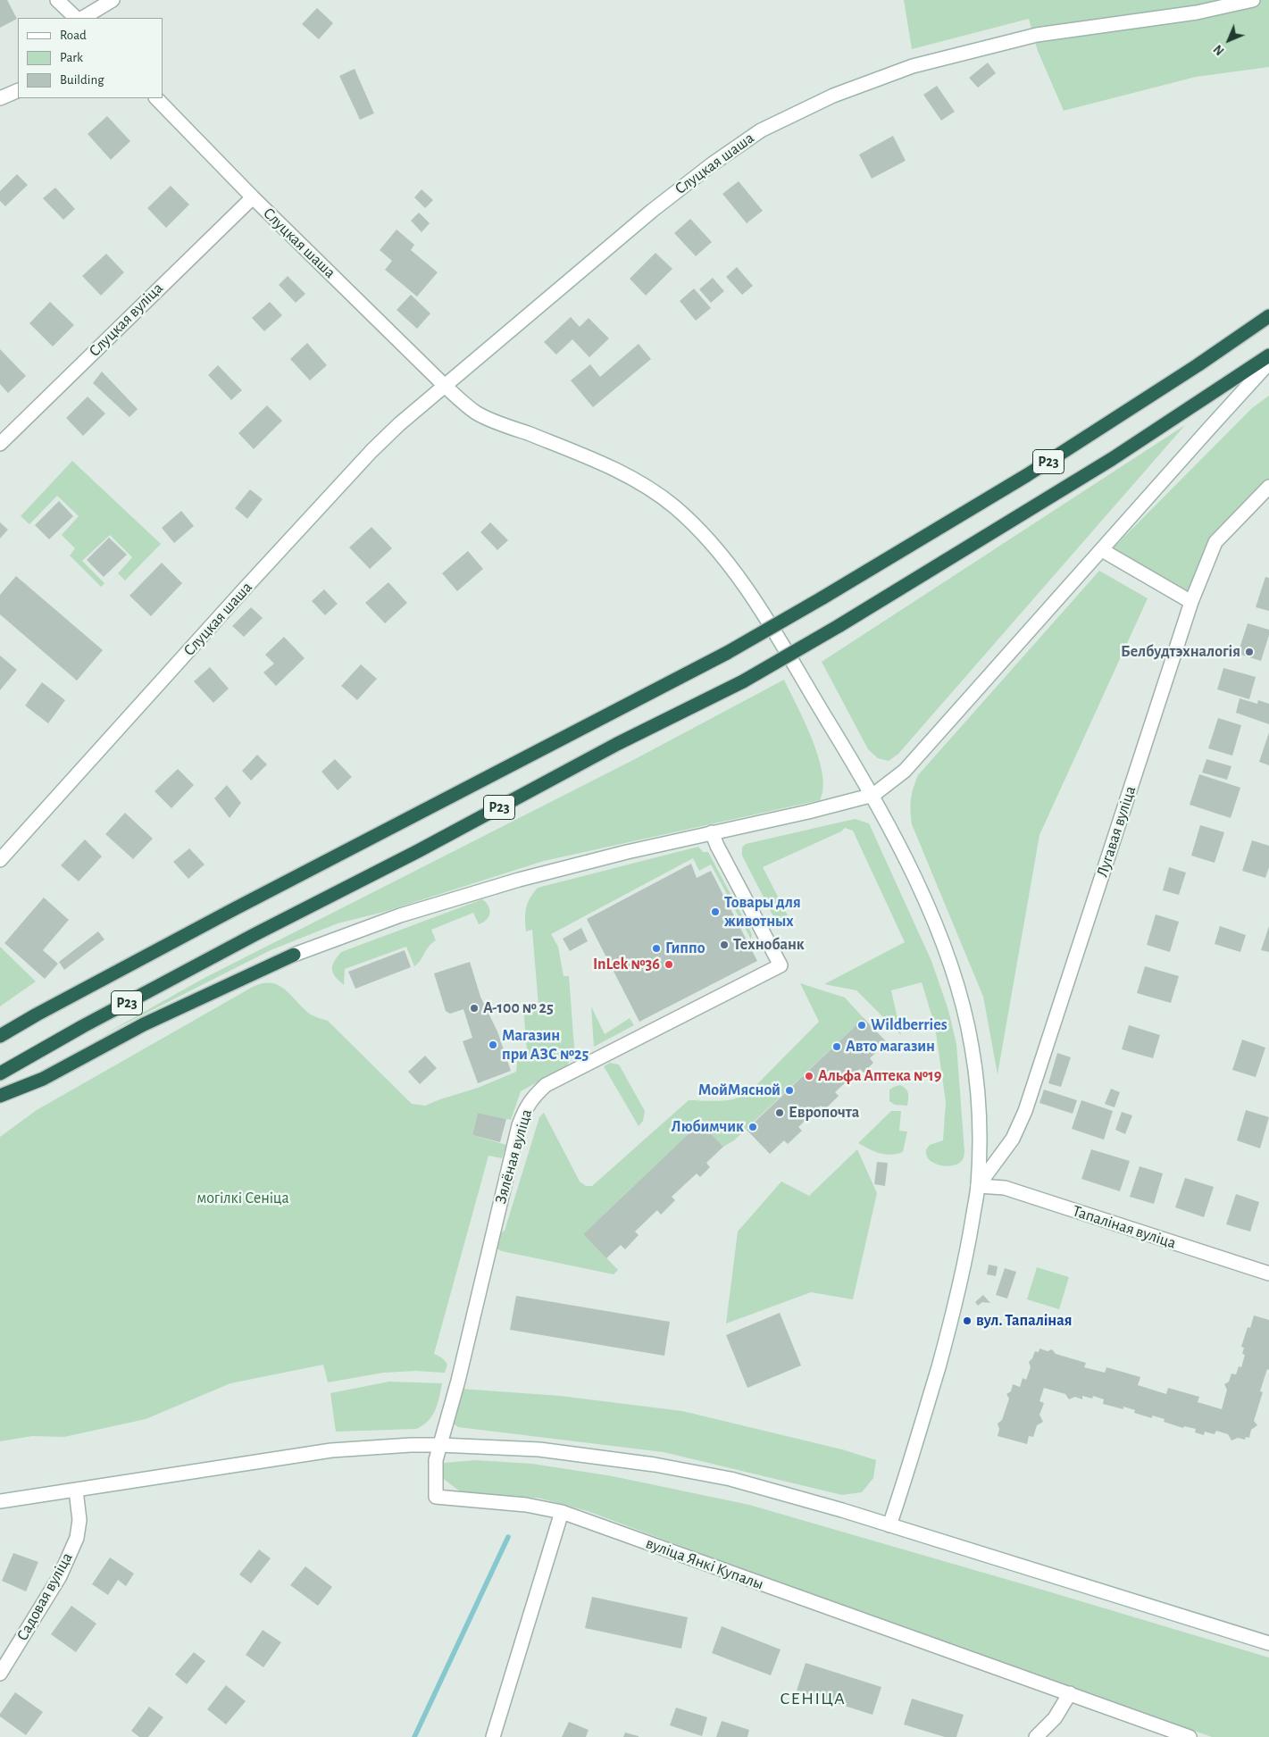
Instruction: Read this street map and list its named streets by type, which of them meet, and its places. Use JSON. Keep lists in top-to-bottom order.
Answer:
{
  "streets": {
    "highway": ["Р23"],
    "street": [
      "Слуцкая шаша",
      "Слуцкая вуліца",
      "Лугавая вуліца",
      "Зялёная вуліца",
      "Тапаліная вуліца",
      "вуліца Янкі Купалы",
      "Садовая вуліца"
    ]
  },
  "crossings": [
    ["Слуцкая шаша", "Слуцкая вуліца"],
    ["Лугавая вуліца", "Тапаліная вуліца"],
    ["Зялёная вуліца", "вуліца Янкі Купалы"]
  ],
  "districts": ["СЕНІЦА"],
  "parks": ["могілкі Сеніца"],
  "places": [
    "Белбудтэхналогія",
    "Товары для животных",
    "Технобанк",
    "Гиппо",
    "InLek №36",
    "А-100 № 25",
    "Wildberries",
    "Магазин при АЗС №25",
    "Авто магазин",
    "Альфа Аптека №19",
    "МойМясной",
    "Европочта",
    "Любимчик",
    "вул. Тапаліная"
  ],
  "legend": ["Road", "Park", "Building"],
  "north": "bottom left"
}
